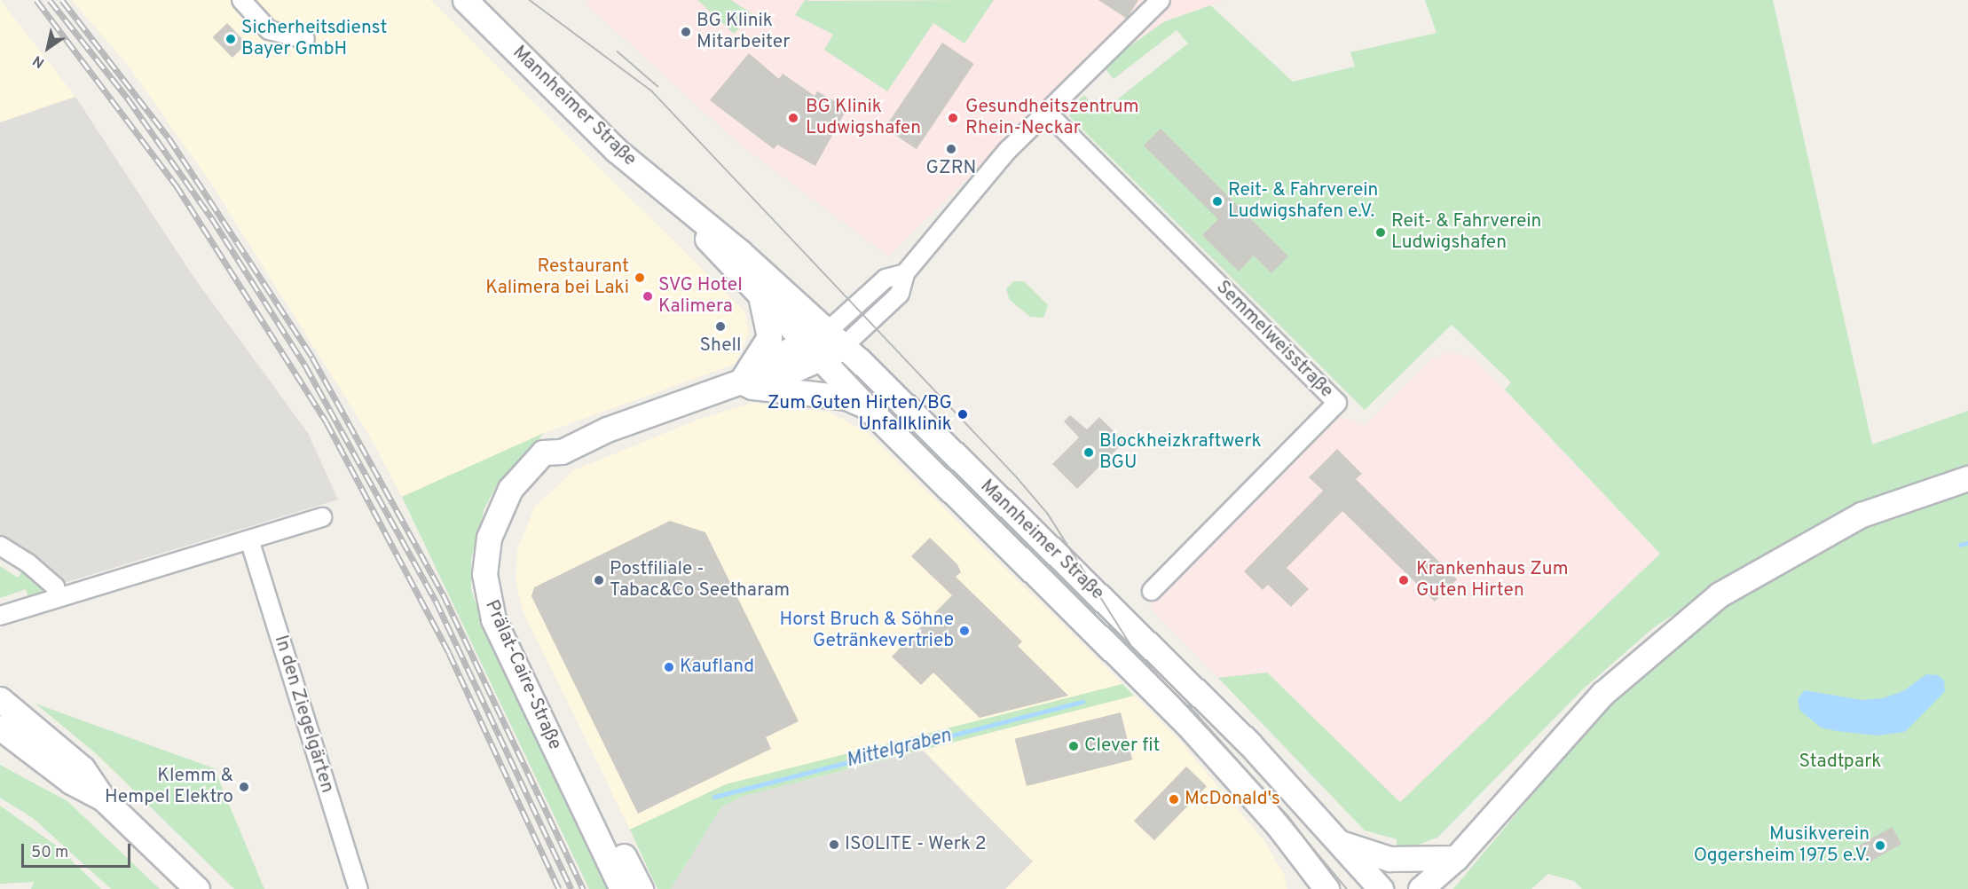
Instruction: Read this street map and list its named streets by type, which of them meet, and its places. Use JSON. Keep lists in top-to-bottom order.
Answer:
{
  "streets": {
    "street": [
      "Mannheimer Straße",
      "Semmelweisstraße",
      "Prälat-Caire-Straße",
      "In den Ziegelgärten"
    ]
  },
  "crossings": [
    ["Mannheimer Straße", "Prälat-Caire-Straße"]
  ],
  "water": ["Mittelgraben"],
  "parks": ["Stadtpark"],
  "places": [
    "BG Klinik Mitarbeiter",
    "Sicherheitsdienst Bayer GmbH",
    "BG Klinik Ludwigshafen",
    "Gesundheitszentrum Rhein-Neckar",
    "GZRN",
    "Reit- & Fahrverein Ludwigshafen e.V.",
    "Reit- & Fahrverein Ludwigshafen",
    "Restaurant Kalimera bei Laki",
    "SVG Hotel Kalimera",
    "Shell",
    "Zum Guten Hirten/BG Unfallklinik",
    "Blockheizkraftwerk BGU",
    "Postfiliale - Tabac&Co Seetharam",
    "Krankenhaus Zum Guten Hirten",
    "Horst Bruch & Söhne Getränkevertrieb",
    "Kaufland",
    "Clever fit",
    "Klemm & Hempel Elektro",
    "McDonald's",
    "ISOLITE - Werk 2",
    "Musikverein Oggersheim 1975 e.V."
  ],
  "scale_bar": "50 m",
  "north": "bottom left"
}
